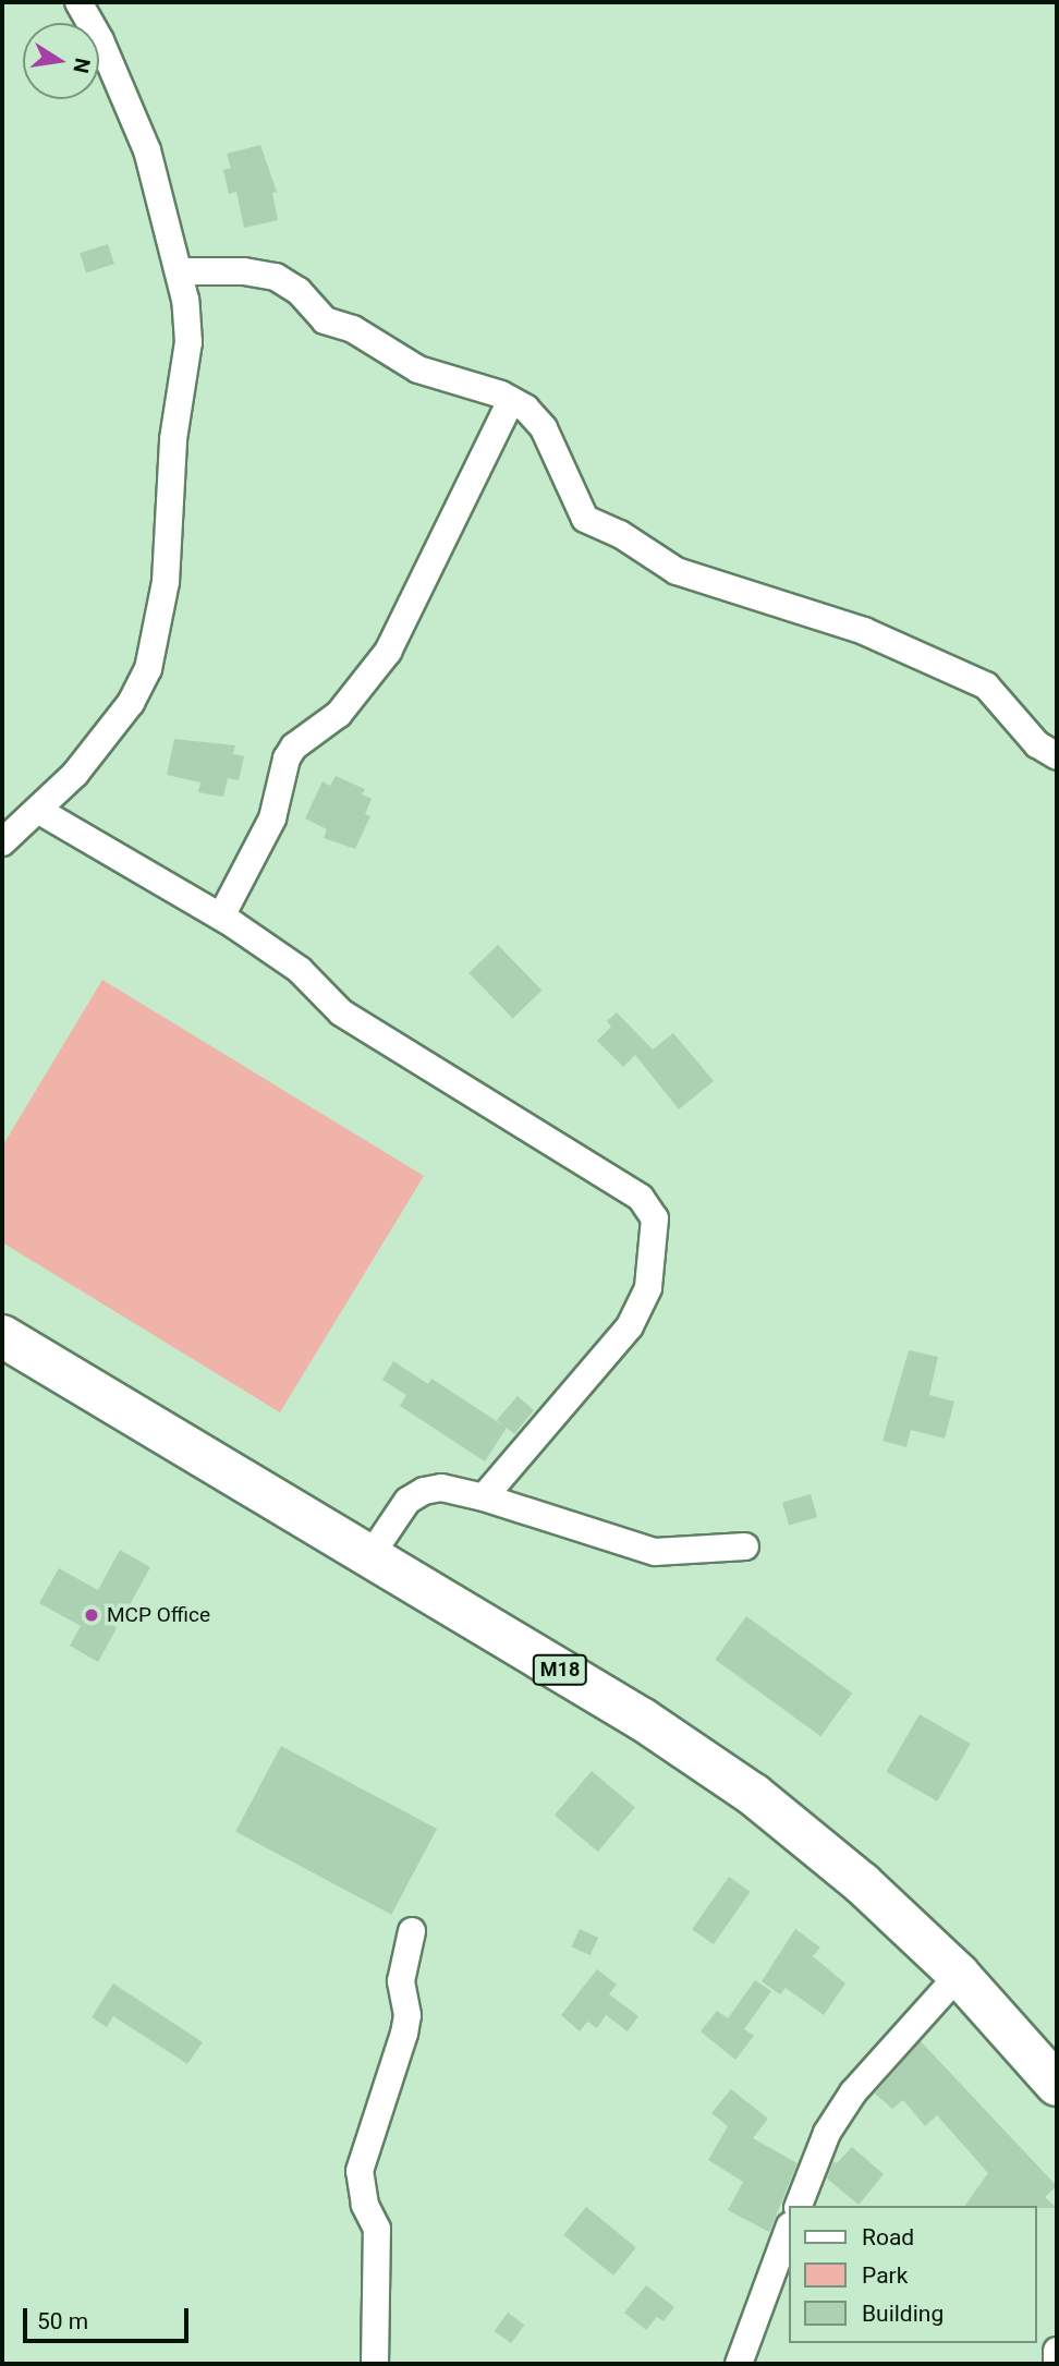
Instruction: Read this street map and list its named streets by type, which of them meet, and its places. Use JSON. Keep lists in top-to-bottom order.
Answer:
{
  "streets": {
    "main road": ["M18"]
  },
  "places": ["MCP Office"],
  "legend": ["Road", "Park", "Building"],
  "scale_bar": "50 m",
  "north": "right"
}
